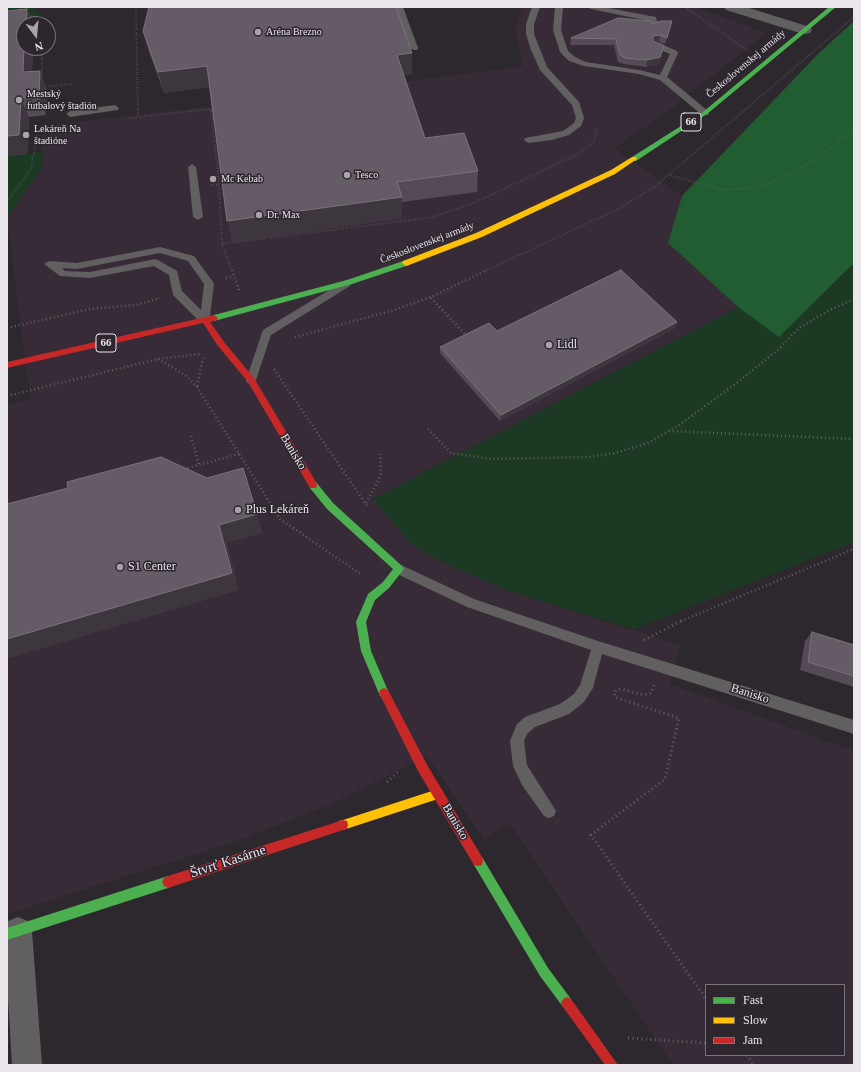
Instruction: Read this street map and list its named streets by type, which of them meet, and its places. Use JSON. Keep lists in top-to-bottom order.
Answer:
{
  "streets": {
    "main road": [
      "Československej armády",
      "66",
      "Banisko",
      "Štvrť Kasárne"
    ]
  },
  "crossings": [
    ["Československej armády", "66"],
    ["Československej armády", "Banisko"],
    ["Banisko", "Štvrť Kasárne"]
  ],
  "places": [
    "Aréna Brezno",
    "Mestský futbalový štadión",
    "Lekáreň Na štadióne",
    "Tesco",
    "Mc Kebab",
    "Dr. Max",
    "Lidl",
    "Plus Lekáreň",
    "S1 Center"
  ],
  "legend": ["Fast", "Slow", "Jam"],
  "north": "bottom"
}
